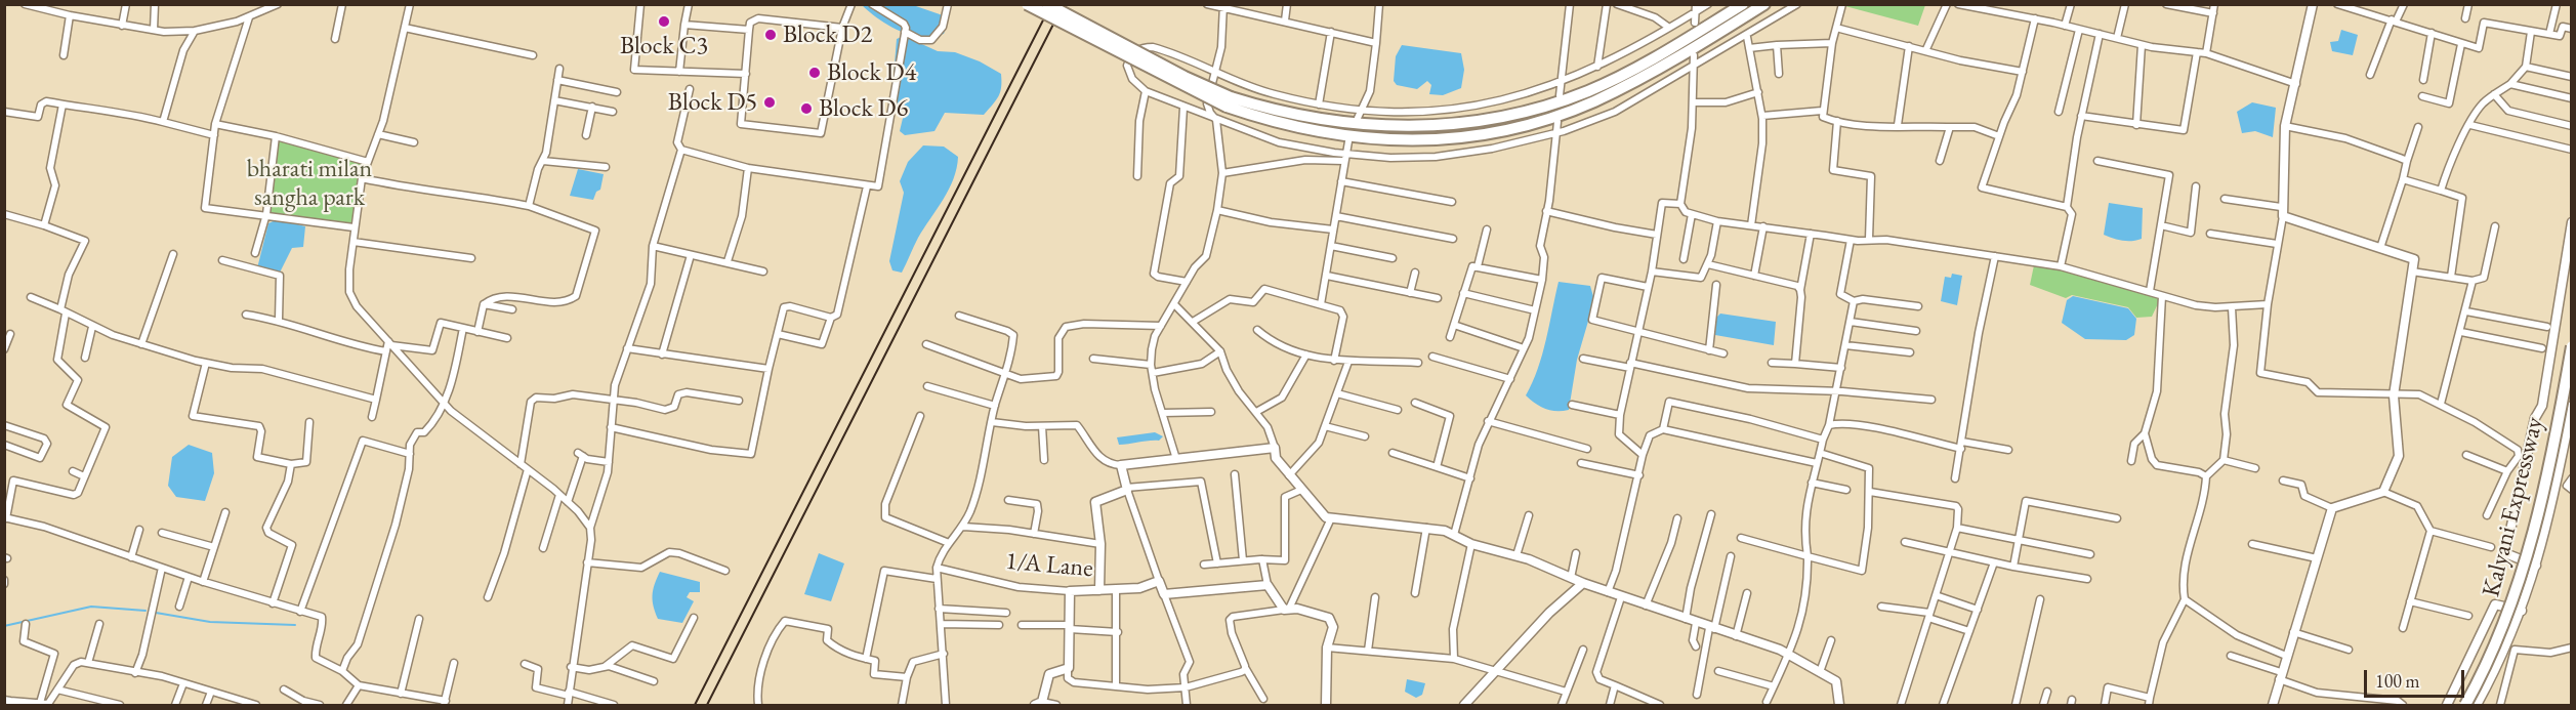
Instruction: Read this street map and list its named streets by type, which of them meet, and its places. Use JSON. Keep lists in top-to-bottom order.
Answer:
{
  "streets": {
    "highway": ["Kalyani Expressway"],
    "street": ["1/A Lane"]
  },
  "parks": ["bharati milan sangha park"],
  "places": [
    "Block C3",
    "Block D2",
    "Block D4",
    "Block D5",
    "Block D6"
  ],
  "scale_bar": "100 m"
}
